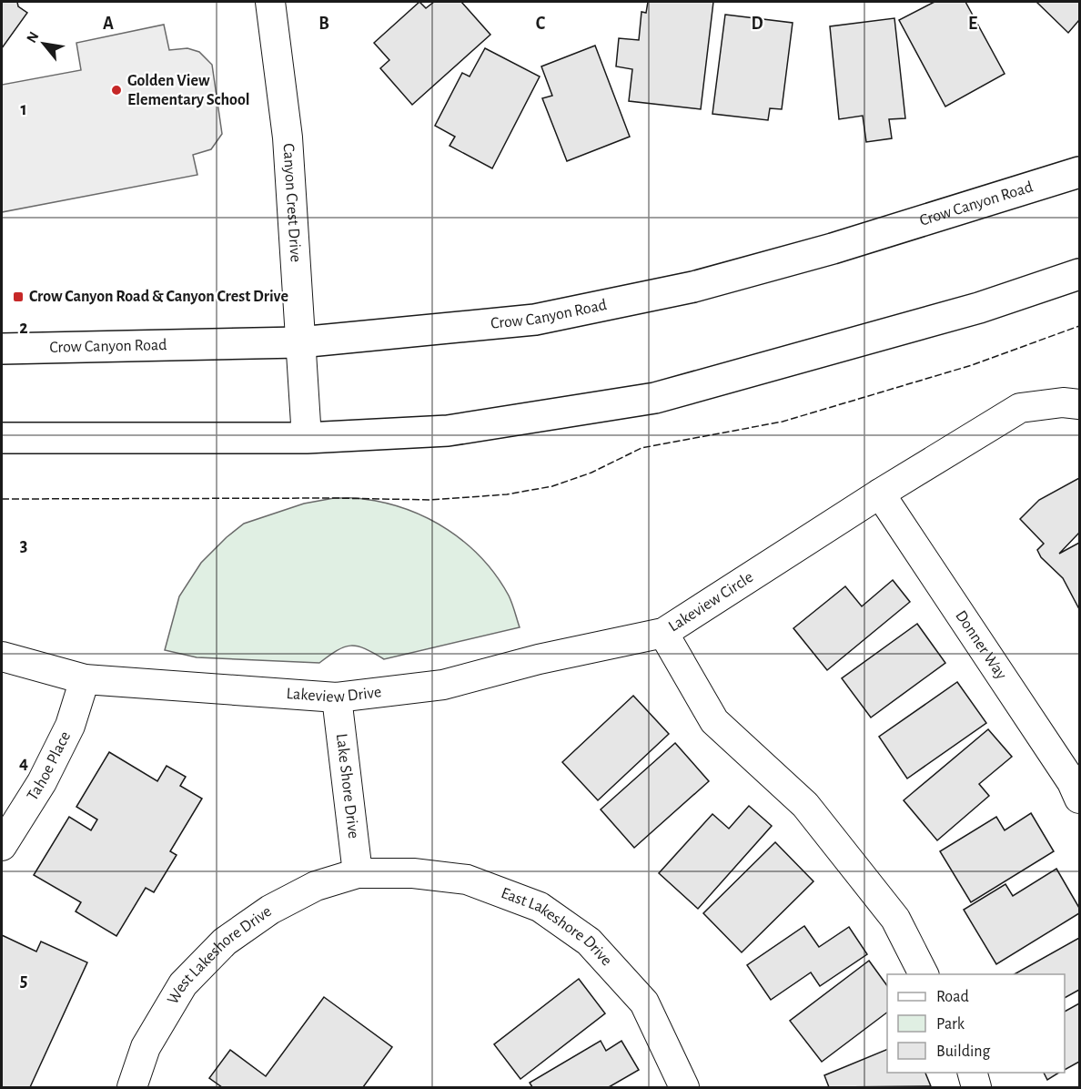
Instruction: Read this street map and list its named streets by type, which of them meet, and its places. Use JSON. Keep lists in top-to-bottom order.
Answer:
{
  "streets": {
    "main road": ["Crow Canyon Road"],
    "street": [
      "Canyon Crest Drive",
      "Lakeview Circle",
      "Donner Way",
      "Lakeview Drive",
      "Tahoe Place",
      "Lake Shore Drive",
      "East Lakeshore Drive",
      "West Lakeshore Drive"
    ]
  },
  "crossings": [
    ["Canyon Crest Drive", "Crow Canyon Road"],
    ["Lakeview Circle", "Donner Way"],
    ["Lakeview Circle", "Lakeview Drive"],
    ["Lakeview Drive", "Tahoe Place"],
    ["Lakeview Drive", "Lake Shore Drive"],
    ["Lake Shore Drive", "East Lakeshore Drive"],
    ["Lake Shore Drive", "West Lakeshore Drive"],
    ["East Lakeshore Drive", "West Lakeshore Drive"]
  ],
  "places": {
    "other": ["Golden View Elementary School"],
    "transit": ["Crow Canyon Road & Canyon Crest Drive"]
  },
  "legend": ["Road", "Park", "Building"],
  "north": "top left",
  "grid": {
    "columns": [
      "A",
      "B",
      "C",
      "D",
      "E"
    ],
    "rows": [
      "1",
      "2",
      "3",
      "4",
      "5"
    ]
  }
}
